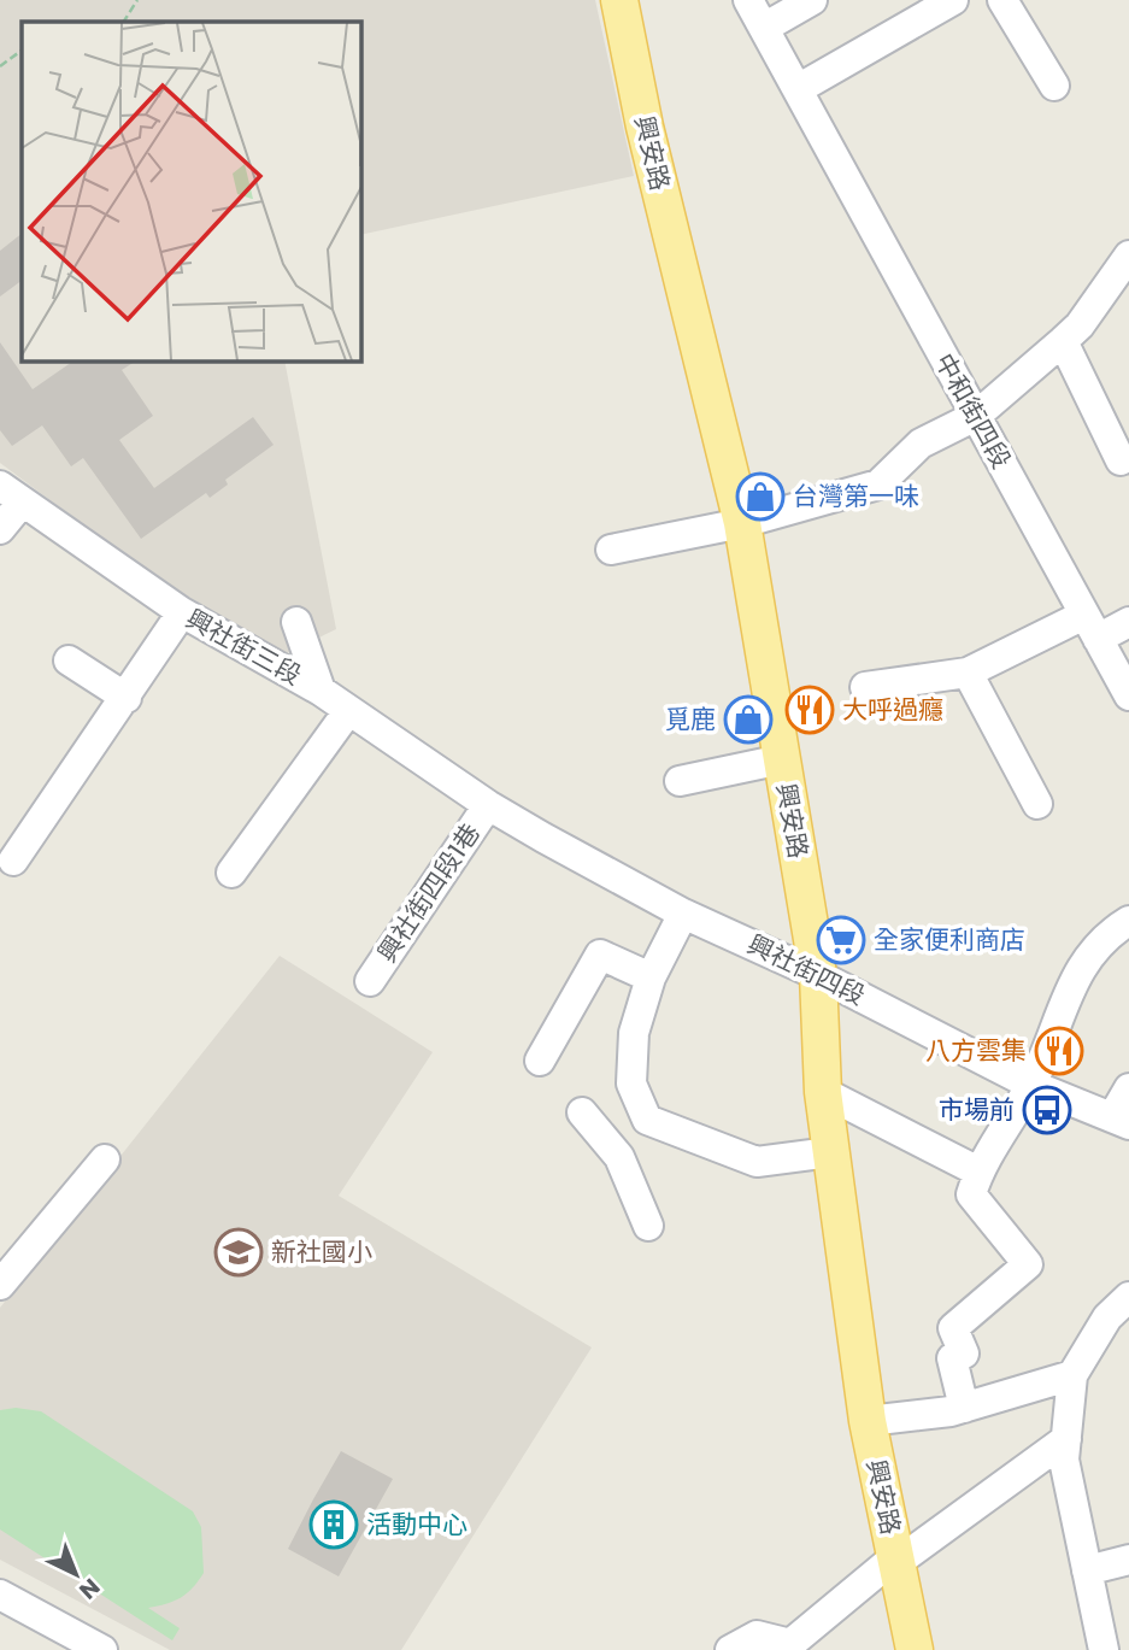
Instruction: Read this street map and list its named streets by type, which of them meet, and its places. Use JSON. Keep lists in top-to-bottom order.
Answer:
{
  "streets": {
    "main road": ["興安路"],
    "street": [
      "中和街四段",
      "興社街三段",
      "興社街四段1巷",
      "興社街四段"
    ]
  },
  "crossings": [
    ["興安路", "興社街四段"],
    ["興社街三段", "興社街四段1巷"],
    ["興社街三段", "興社街四段"],
    ["興社街四段1巷", "興社街四段"]
  ],
  "places": {
    "shop": ["台灣第一味", "覓鹿"],
    "restaurant": ["大呼過癮", "八方雲集"],
    "supermarket": ["全家便利商店"],
    "bus stop": ["市場前"],
    "school or university": ["新社國小"],
    "building": ["活動中心"]
  },
  "north": "bottom right"
}
